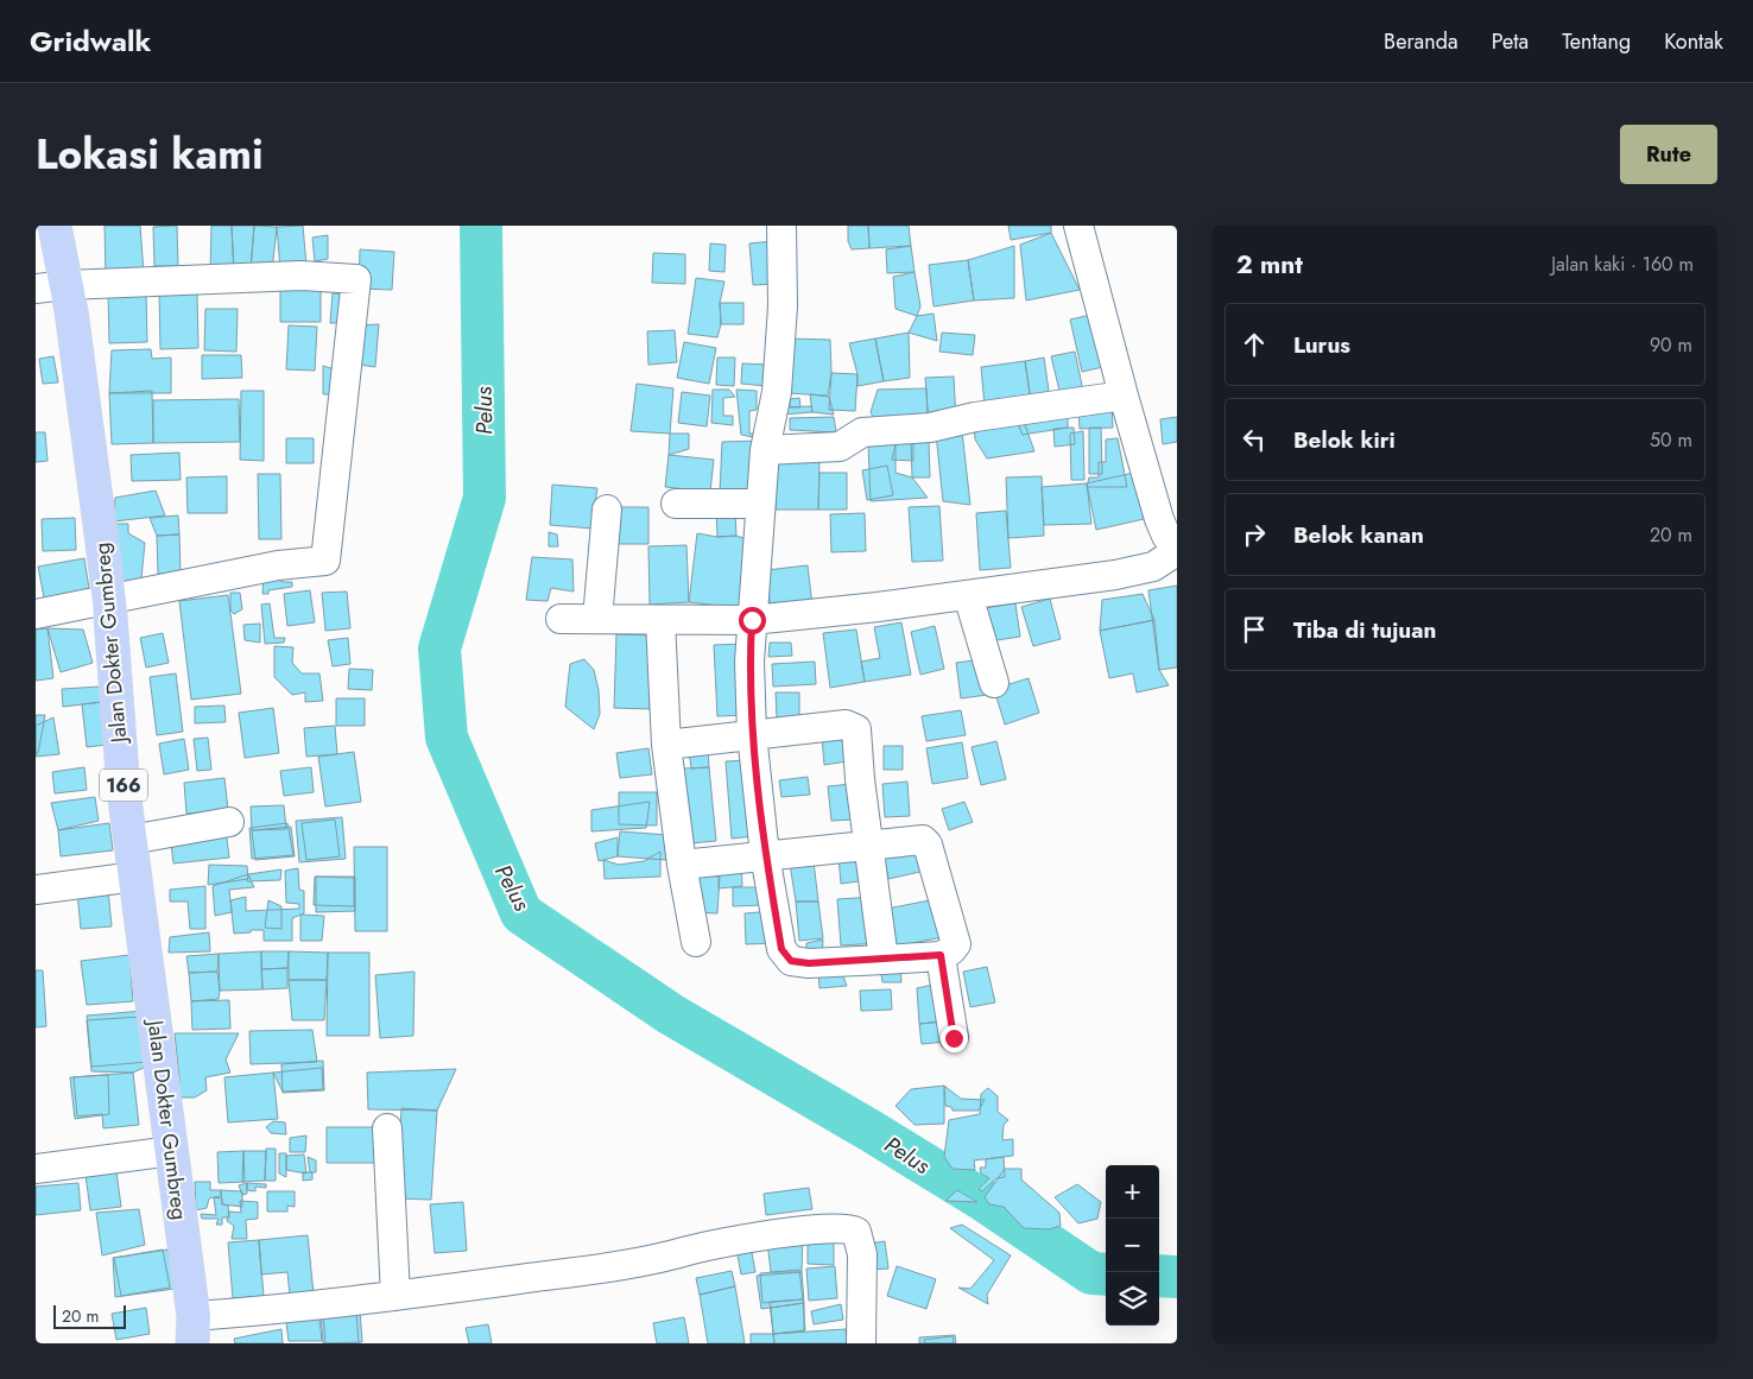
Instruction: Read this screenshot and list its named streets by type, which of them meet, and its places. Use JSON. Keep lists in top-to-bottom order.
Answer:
{
  "streets": {
    "main road": ["Jalan Dokter Gumbreg", "166"]
  },
  "water": ["Pelus"],
  "scale_bar": "20 m",
  "page": {
    "header": "Gridwalk",
    "nav": [
      "Beranda",
      "Peta",
      "Tentang",
      "Kontak"
    ],
    "title": "Lokasi kami",
    "buttons": "Rute",
    "heading": ["2 mnt", "Jalan kaki · 160 m"],
    "list": [
      ["Lurus", "90 m"],
      ["Belok kiri", "50 m"],
      ["Belok kanan", "20 m"],
      "Tiba di tujuan"
    ],
    "map_buttons": ["+", "−"],
    "scale": "20 m"
  }
}
